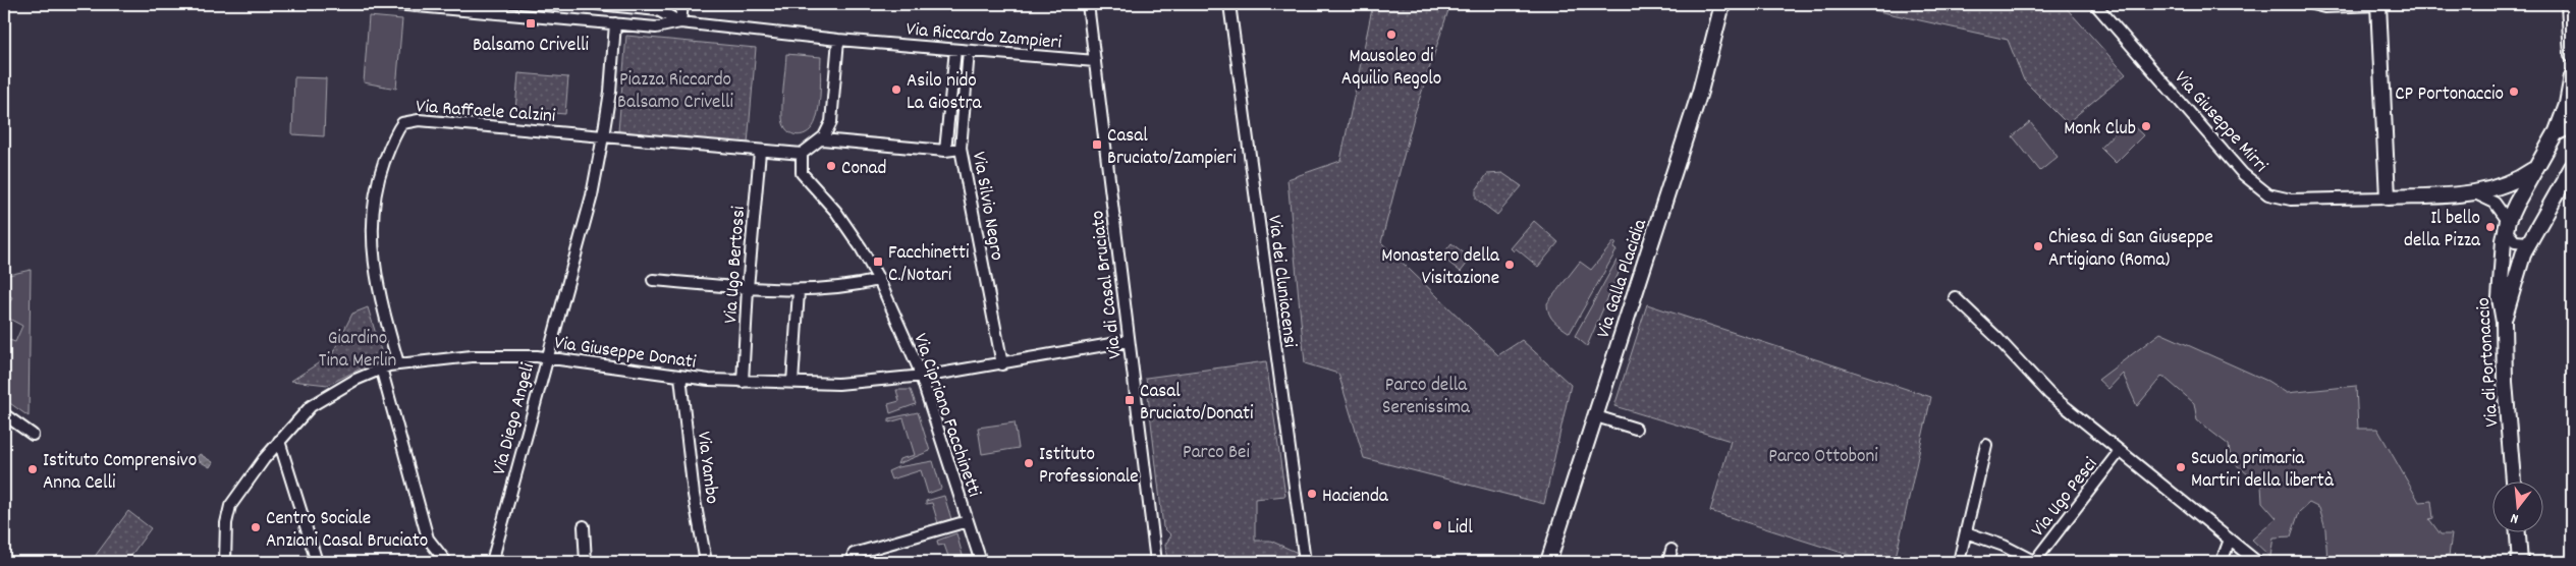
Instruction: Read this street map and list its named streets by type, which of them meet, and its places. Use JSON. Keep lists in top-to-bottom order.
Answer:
{
  "streets": {
    "main road": ["Via Giuseppe Mirri", "Via Galla Placidia", "Via di Portonaccio"],
    "street": [
      "Via Riccardo Zampieri",
      "Via Raffaele Calzini",
      "Via Silvio Negro",
      "Via Ugo Bertossi",
      "Via dei Cluniacensi",
      "Via di Casal Bruciato",
      "Via Giuseppe Donati",
      "Via Cipriano Facchinetti",
      "Via Diego Angeli",
      "Via Yambo",
      "Via Ugo Pesci"
    ]
  },
  "crossings": [
    ["Via Riccardo Zampieri", "Via Silvio Negro"],
    ["Via Riccardo Zampieri", "Via di Casal Bruciato"],
    ["Via Raffaele Calzini", "Via Giuseppe Donati"],
    ["Via Raffaele Calzini", "Via Diego Angeli"],
    ["Via Silvio Negro", "Via Giuseppe Donati"],
    ["Via Ugo Bertossi", "Via Giuseppe Donati"],
    ["Via di Casal Bruciato", "Via Giuseppe Donati"],
    ["Via Giuseppe Donati", "Via Cipriano Facchinetti"],
    ["Via Giuseppe Donati", "Via Diego Angeli"],
    ["Via Giuseppe Donati", "Via Yambo"]
  ],
  "parks": [
    "Piazza Riccardo Balsamo Crivelli",
    "Giardino Tina Merlin",
    "Parco della Serenissima",
    "Parco Bei",
    "Parco Ottoboni"
  ],
  "places": {
    "transit": [
      "Balsamo Crivelli",
      "Casal Bruciato/Zampieri",
      "Facchinetti C./Notari",
      "Casal Bruciato/Donati"
    ],
    "other": [
      "Mausoleo di Aquilio Regolo",
      "Asilo nido La Giostra",
      "CP Portonaccio",
      "Monk Club",
      "Conad",
      "Il bello della Pizza",
      "Chiesa di San Giuseppe Artigiano (Roma)",
      "Monastero della Visitazione",
      "Istituto Professionale",
      "Scuola primaria Martiri della libertà",
      "Istituto Comprensivo Anna Celli",
      "Hacienda",
      "Lidl",
      "Centro Sociale Anziani Casal Bruciato"
    ]
  },
  "north": "bottom"
}
